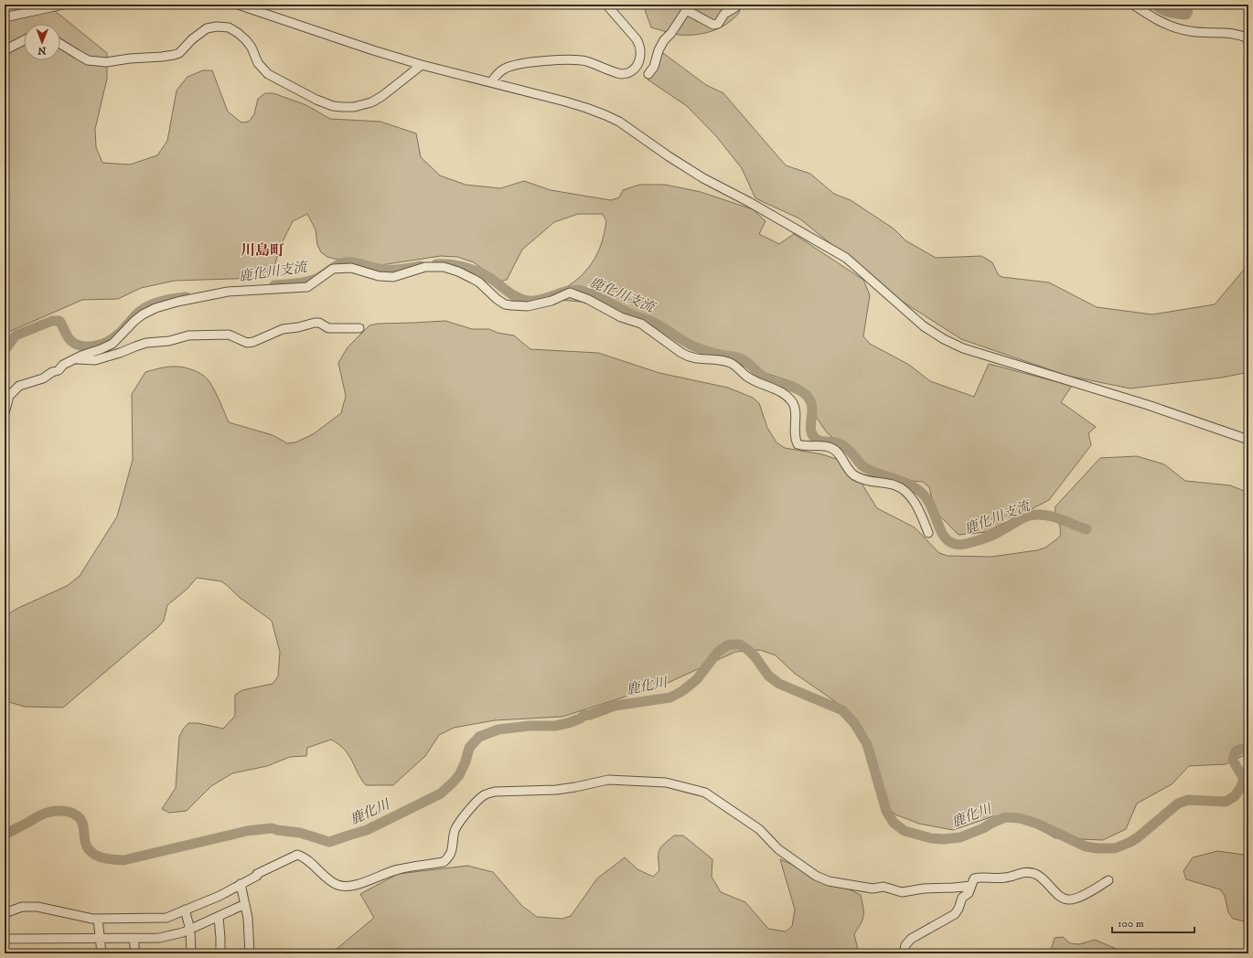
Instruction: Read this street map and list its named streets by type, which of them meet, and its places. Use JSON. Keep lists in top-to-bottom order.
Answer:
{
  "districts": ["川島町"],
  "water": ["鹿化川支流", "鹿化川"],
  "scale_bar": "100 m",
  "north": "bottom"
}
